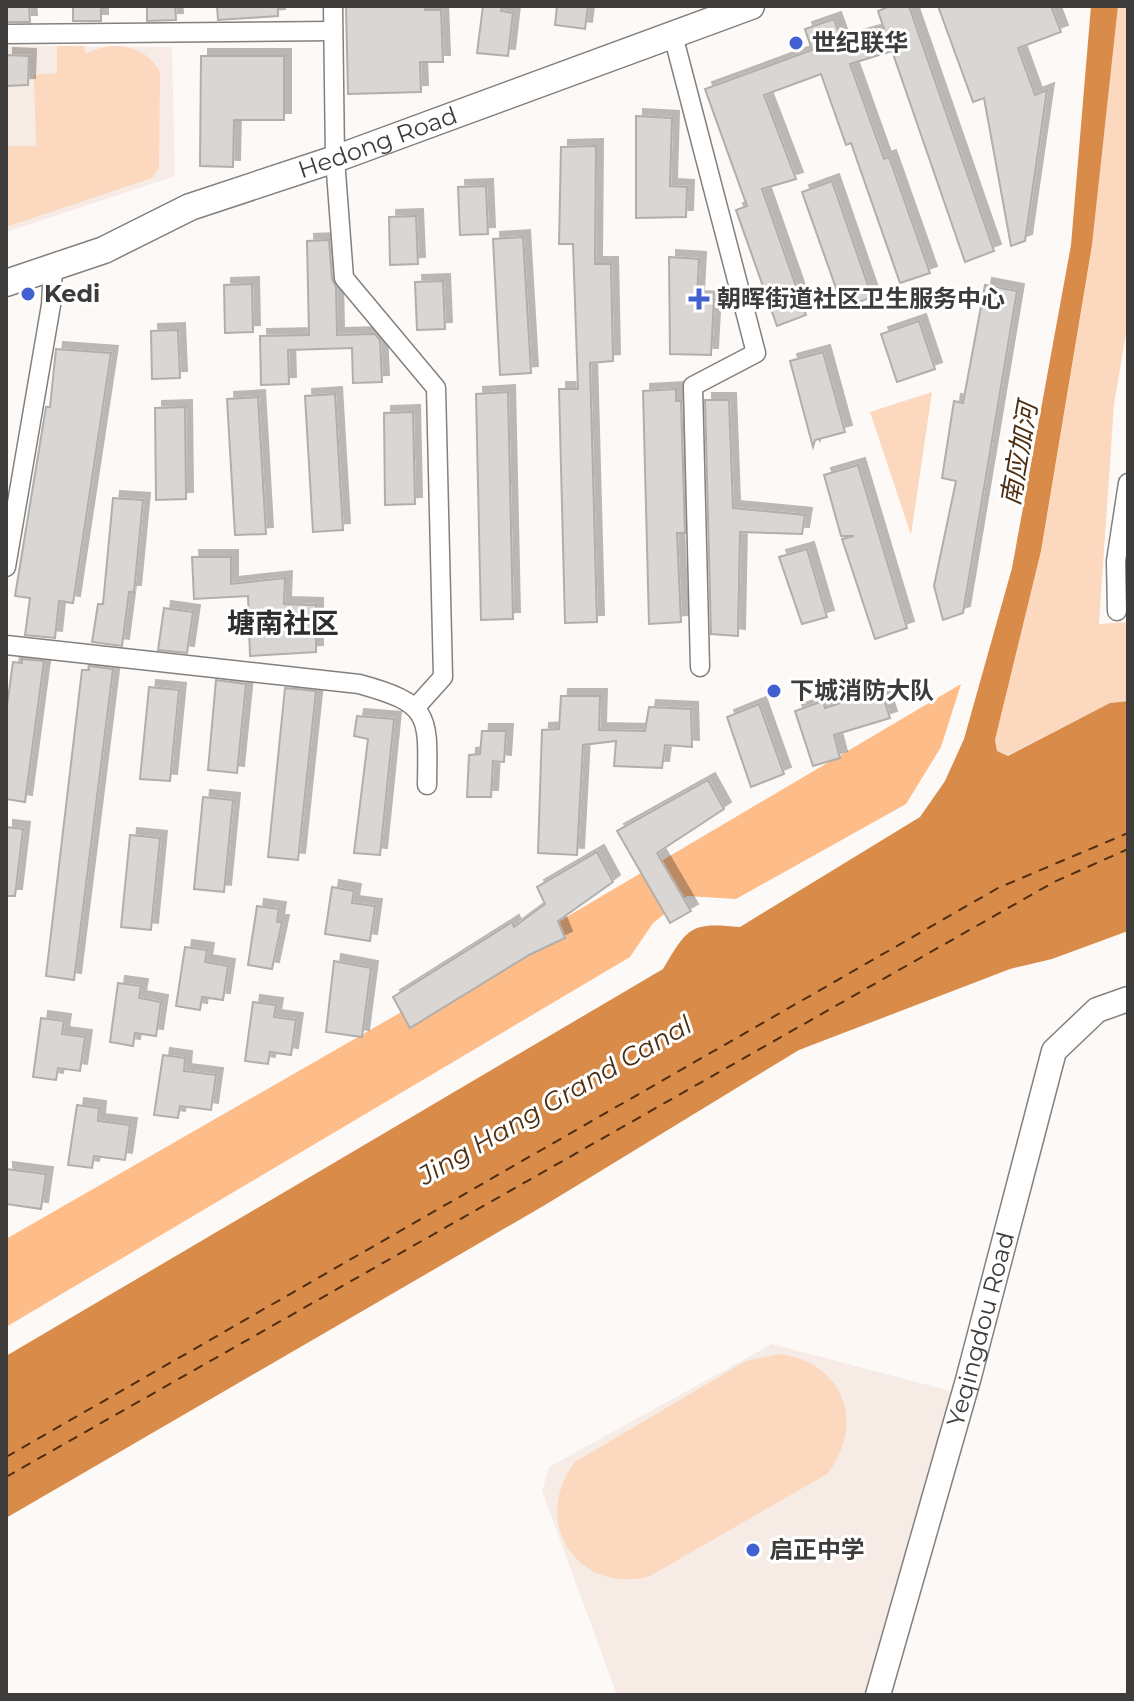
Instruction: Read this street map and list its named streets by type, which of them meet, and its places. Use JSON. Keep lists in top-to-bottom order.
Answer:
{
  "streets": {
    "main road": ["Hedong Road"],
    "street": ["Yeqingdou Road"]
  },
  "districts": ["塘南社区"],
  "water": ["南应加河", "Jing Hang Grand Canal"],
  "places": {
    "other": [
      "世纪联华",
      "Kedi",
      "下城消防大队",
      "启正中学"
    ],
    "health": ["朝晖街道社区卫生服务中心"]
  }
}
